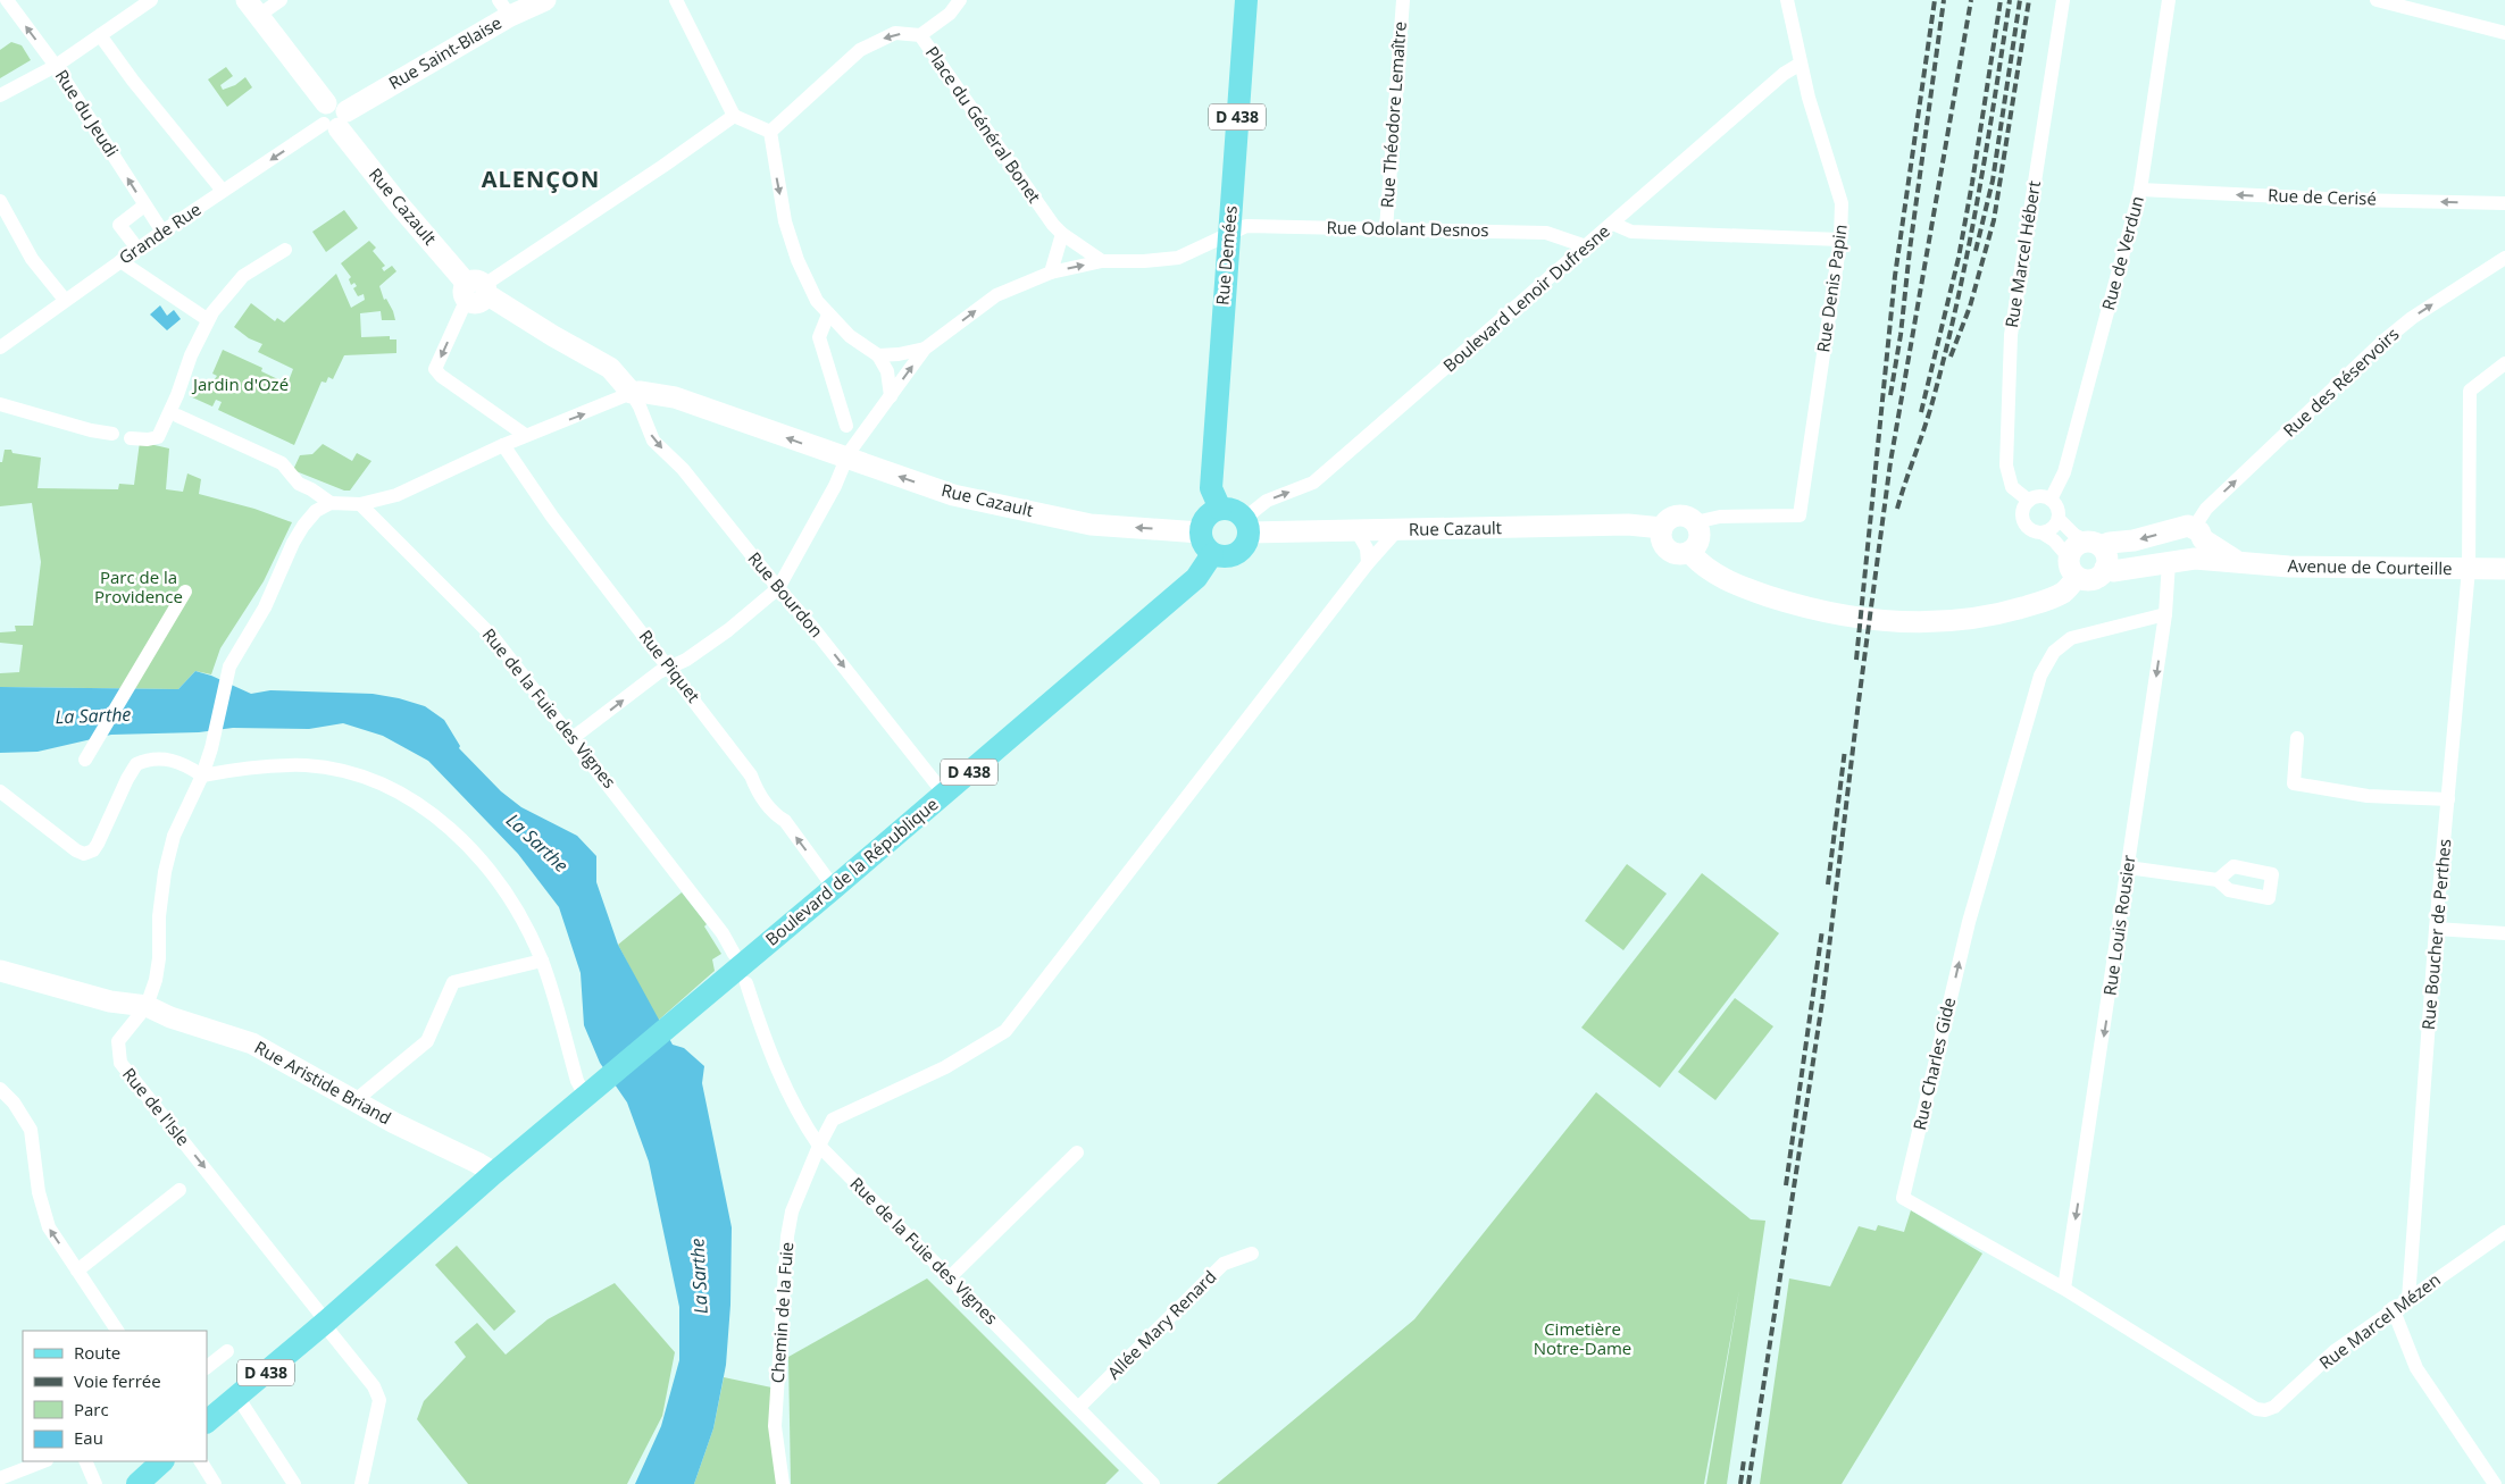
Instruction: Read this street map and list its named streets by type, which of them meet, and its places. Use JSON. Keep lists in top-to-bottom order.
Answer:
{
  "streets": {
    "main road": ["D 438", "Rue Demées", "Boulevard de la République"],
    "street": [
      "Rue Saint-Blaise",
      "Rue du Jeudi",
      "Rue Théodore Lemaître",
      "Place du Général Bonet",
      "Rue de Cerisé",
      "Rue Cazault",
      "Rue Odolant Desnos",
      "Grande Rue",
      "Rue de Verdun",
      "Rue Marcel Hébert",
      "Rue Denis Papin",
      "Boulevard Lenoir Dufresne",
      "Rue des Réservoirs",
      "Avenue de Courteille",
      "Rue Bourdon",
      "Rue Piquet",
      "Rue de la Fuie des Vignes",
      "Rue Louis Rousier",
      "Rue Boucher de Perthes",
      "Rue Charles Gide",
      "Rue Aristide Briand",
      "Rue de l'Isle",
      "Chemin de la Fuie",
      "Rue Marcel Mézen",
      "Allée Mary Renard"
    ]
  },
  "crossings": [
    ["Rue Saint-Blaise", "Rue Cazault"],
    ["Rue Saint-Blaise", "Grande Rue"],
    ["Rue du Jeudi", "Grande Rue"],
    ["Rue Théodore Lemaître", "Rue Odolant Desnos"],
    ["D 438", "Boulevard de la République"],
    ["D 438", "Rue Aristide Briand"],
    ["D 438", "Rue de l'Isle"],
    ["Rue de Cerisé", "Rue de Verdun"],
    ["Rue Cazault", "Grande Rue"],
    ["Rue Cazault", "Rue Demées"],
    ["Rue Cazault", "Rue Denis Papin"],
    ["Rue Cazault", "Boulevard Lenoir Dufresne"],
    ["Rue Cazault", "Avenue de Courteille"],
    ["Rue Cazault", "Rue Bourdon"],
    ["Rue Cazault", "Boulevard de la République"],
    ["Rue Cazault", "Chemin de la Fuie"],
    ["Rue Odolant Desnos", "Rue Demées"],
    ["Rue Odolant Desnos", "Boulevard Lenoir Dufresne"],
    ["Rue de Verdun", "Rue Marcel Hébert"],
    ["Rue Demées", "Boulevard Lenoir Dufresne"],
    ["Rue Demées", "Boulevard de la République"],
    ["Rue Denis Papin", "Boulevard Lenoir Dufresne"],
    ["Rue Denis Papin", "Avenue de Courteille"],
    ["Boulevard Lenoir Dufresne", "Boulevard de la République"],
    ["Rue des Réservoirs", "Avenue de Courteille"],
    ["Avenue de Courteille", "Rue Louis Rousier"],
    ["Avenue de Courteille", "Rue Boucher de Perthes"],
    ["Rue Bourdon", "Boulevard de la République"],
    ["Rue Piquet", "Boulevard de la République"],
    ["Rue de la Fuie des Vignes", "Chemin de la Fuie"],
    ["Rue de la Fuie des Vignes", "Allée Mary Renard"],
    ["Rue Louis Rousier", "Rue Charles Gide"],
    ["Rue Boucher de Perthes", "Rue Marcel Mézen"],
    ["Rue Charles Gide", "Rue Marcel Mézen"],
    ["Rue Aristide Briand", "Rue de l'Isle"]
  ],
  "one_way": [
    "Place du Général Bonet",
    "Rue de Cerisé",
    "Rue Cazault",
    "Boulevard Lenoir Dufresne",
    "Rue des Réservoirs",
    "Rue Bourdon",
    "Rue Piquet",
    "Rue Louis Rousier"
  ],
  "districts": ["ALENÇON"],
  "water": ["La Sarthe"],
  "parks": ["Jardin d'Ozé", "Parc de la Providence", "Cimetière Notre-Dame"],
  "legend": [
    "Route",
    "Voie ferrée",
    "Parc",
    "Eau"
  ]
}
